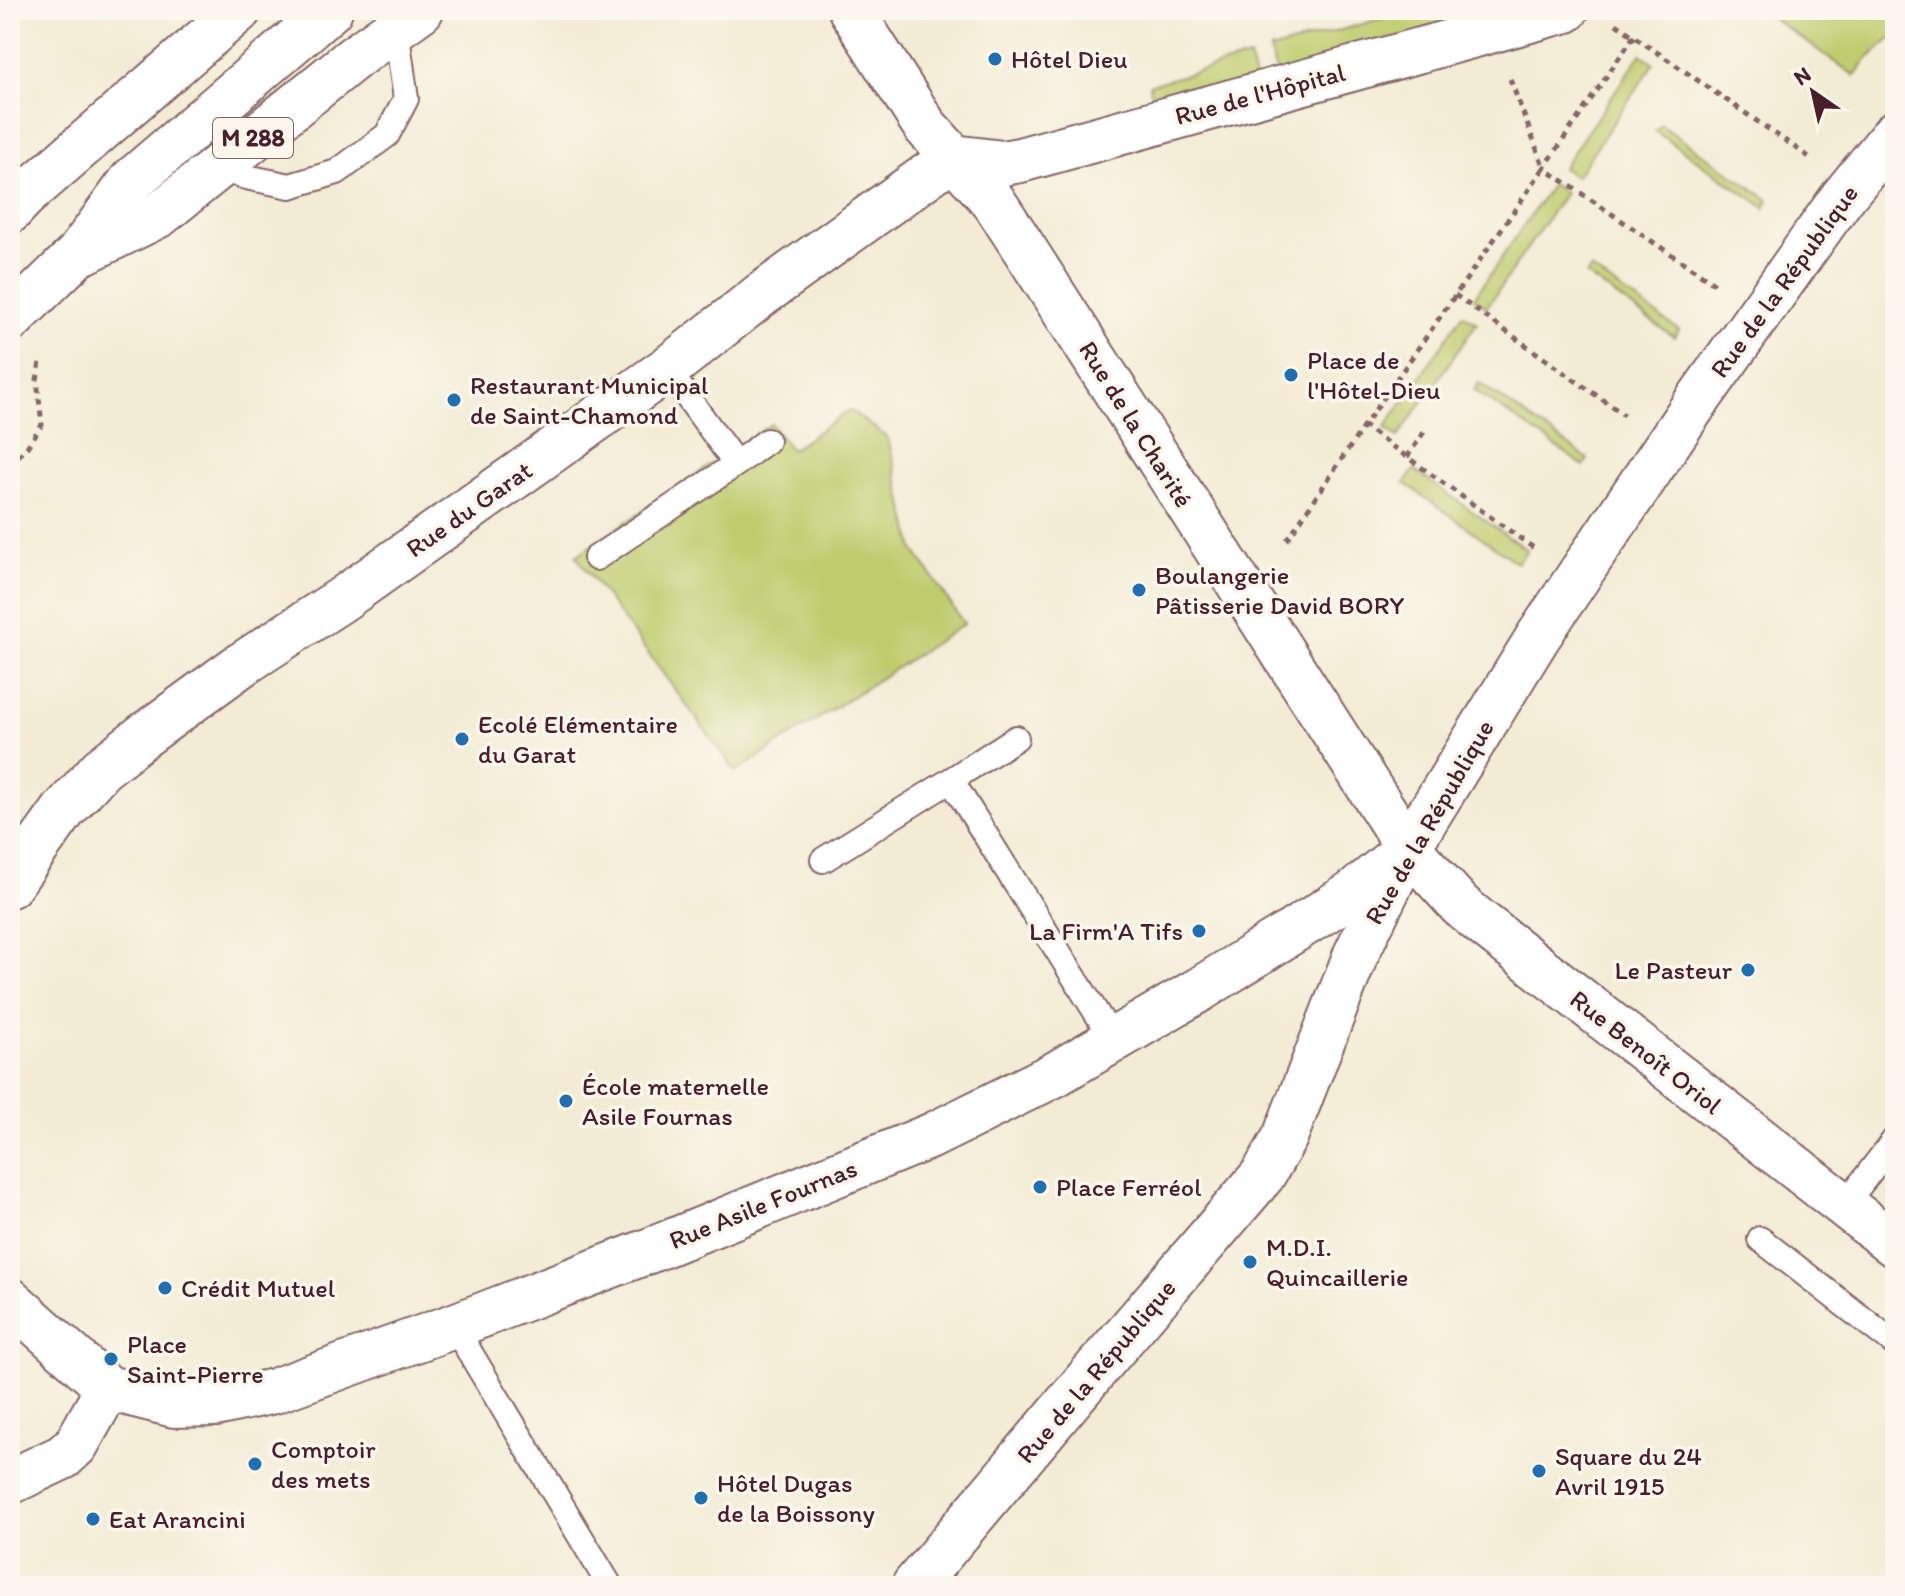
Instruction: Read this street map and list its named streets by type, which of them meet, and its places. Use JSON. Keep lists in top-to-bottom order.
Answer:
{
  "streets": {
    "street": [
      "Rue de l'Hôpital",
      "M 288",
      "Rue de la République",
      "Rue de la Charité",
      "Rue du Garat",
      "Rue Benoît Oriol",
      "Rue Asile Fournas"
    ]
  },
  "crossings": [
    ["Rue de l'Hôpital", "Rue de la Charité"],
    ["Rue de l'Hôpital", "Rue du Garat"],
    ["Rue de la République", "Rue de la Charité"],
    ["Rue de la République", "Rue Benoît Oriol"],
    ["Rue de la République", "Rue Asile Fournas"],
    ["Rue de la Charité", "Rue du Garat"],
    ["Rue de la Charité", "Rue Benoît Oriol"],
    ["Rue de la Charité", "Rue Asile Fournas"],
    ["Rue Benoît Oriol", "Rue Asile Fournas"]
  ],
  "places": [
    "Hôtel Dieu",
    "Place de l'Hôtel-Dieu",
    "Restaurant Municipal de Saint-Chamond",
    "Boulangerie Pâtisserie David BORY",
    "Ecolé Elémentaire du Garat",
    "La Firm'A Tifs",
    "Le Pasteur",
    "École maternelle Asile Fournas",
    "Place Ferréol",
    "M.D.I. Quincaillerie",
    "Crédit Mutuel",
    "Place Saint-Pierre",
    "Comptoir des mets",
    "Square du 24 Avril 1915",
    "Hôtel Dugas de la Boissony",
    "Eat Arancini"
  ],
  "north": "top left"
}
